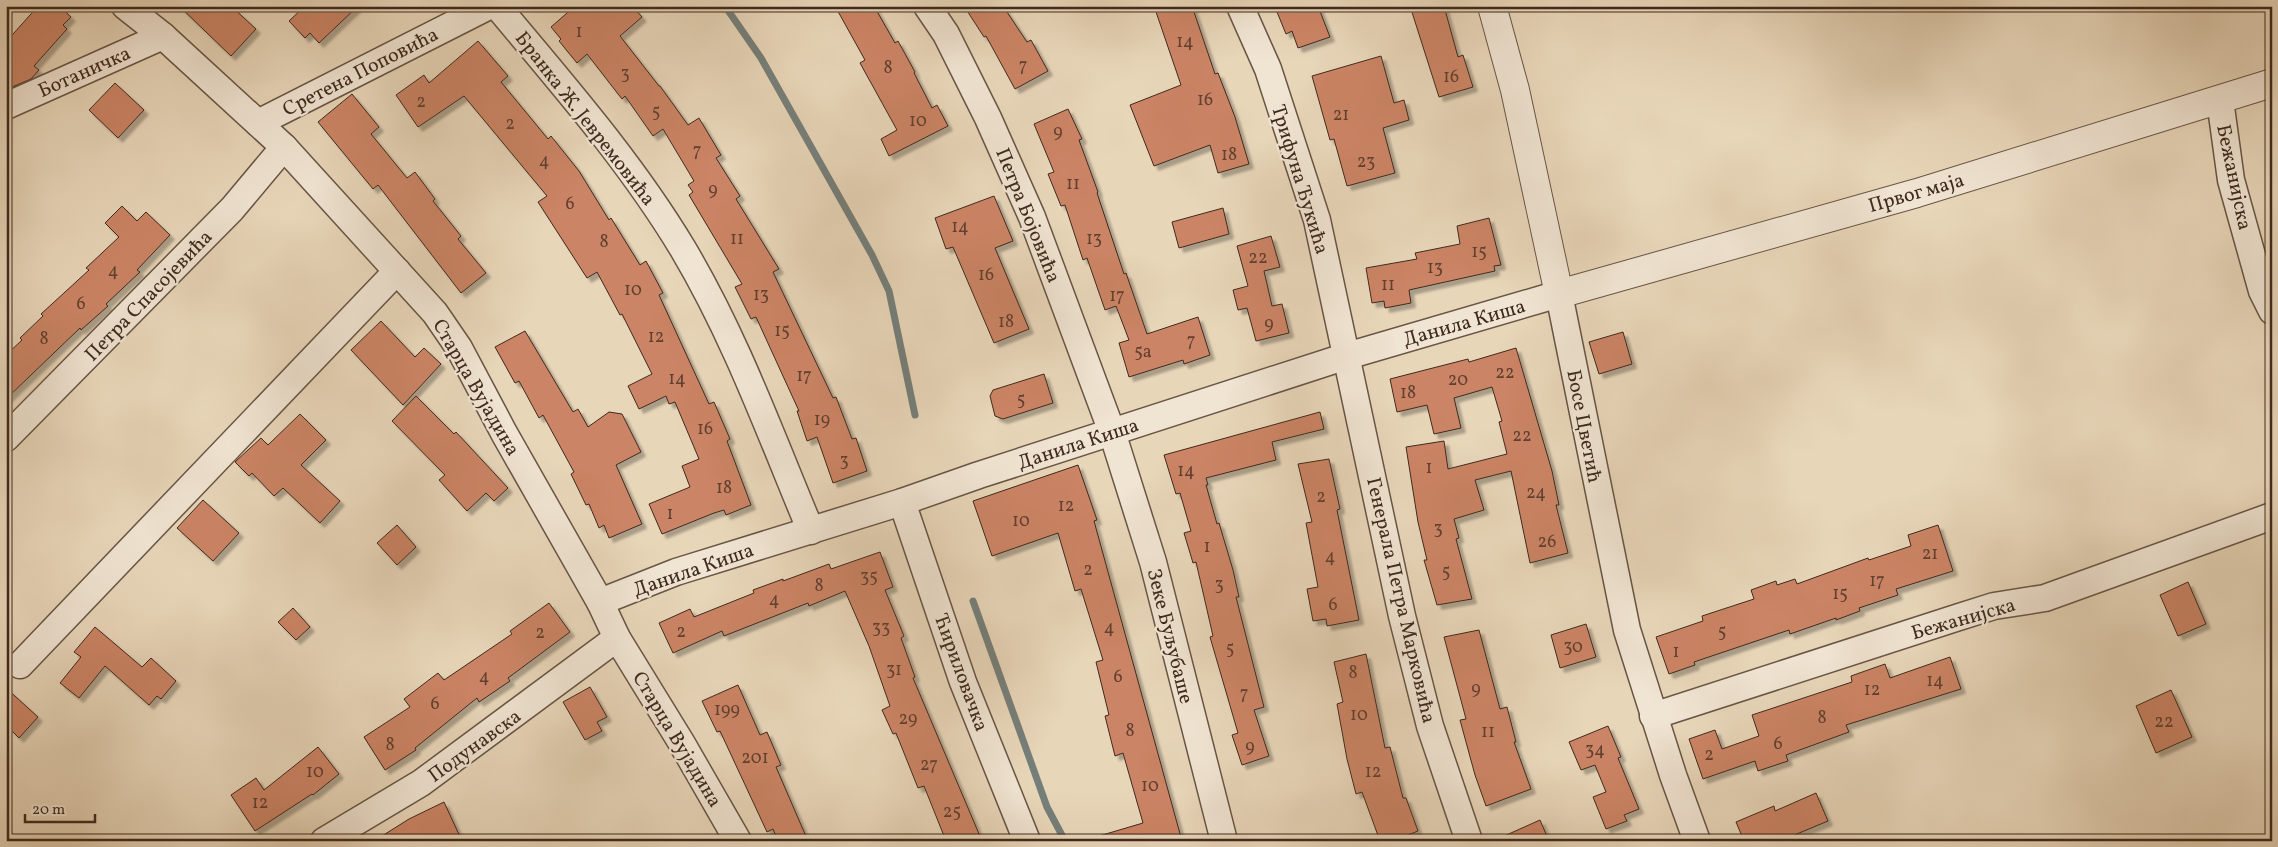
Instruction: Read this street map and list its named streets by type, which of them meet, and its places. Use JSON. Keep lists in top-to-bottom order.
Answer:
{
  "streets": {
    "street": [
      "Ботаничка",
      "Сретена Поповића",
      "Бранка Ж. Јевремовића",
      "Бежанијска",
      "Трифуна Ђукића",
      "Првог маја",
      "Петра Бојовића",
      "Петра Спасојевића",
      "Данила Киша",
      "Старца Вујадина",
      "Босе Цветић",
      "Генерала Петра Марковића",
      "Зеке Буљубаше",
      "Ћириловачка",
      "Подунавска"
    ]
  },
  "crossings": [
    ["Ботаничка", "Старца Вујадина"],
    ["Сретена Поповића", "Старца Вујадина"],
    ["Бранка Ж. Јевремовића", "Данила Киша"],
    ["Бежанијска", "Првог маја"],
    ["Бежанијска", "Босе Цветић"],
    ["Трифуна Ђукића", "Данила Киша"],
    ["Трифуна Ђукића", "Генерала Петра Марковића"],
    ["Првог маја", "Данила Киша"],
    ["Првог маја", "Босе Цветић"],
    ["Петра Бојовића", "Данила Киша"],
    ["Петра Бојовића", "Зеке Буљубаше"],
    ["Петра Спасојевића", "Старца Вујадина"],
    ["Данила Киша", "Старца Вујадина"],
    ["Данила Киша", "Босе Цветић"],
    ["Данила Киша", "Генерала Петра Марковића"],
    ["Данила Киша", "Зеке Буљубаше"],
    ["Данила Киша", "Ћириловачка"],
    ["Старца Вујадина", "Подунавска"]
  ],
  "house_numbers": [
    "1",
    "14",
    "7",
    "8",
    "3",
    "16",
    "16",
    "2",
    "5",
    "21",
    "10",
    "2",
    "9",
    "7",
    "18",
    "4",
    "23",
    "11",
    "9",
    "6",
    "14",
    "11",
    "13",
    "8",
    "15",
    "22",
    "13",
    "4",
    "16",
    "11",
    "10",
    "13",
    "17",
    "6",
    "18",
    "9",
    "15",
    "12",
    "8",
    "7",
    "5a",
    "22",
    "17",
    "14",
    "20",
    "18",
    "5",
    "19",
    "16",
    "22",
    "3",
    "1",
    "14",
    "18",
    "24",
    "2",
    "12",
    "1",
    "10",
    "3",
    "26",
    "1",
    "21",
    "4",
    "2",
    "5",
    "35",
    "17",
    "3",
    "8",
    "15",
    "4",
    "6",
    "33",
    "4",
    "2",
    "5",
    "2",
    "30",
    "5",
    "1",
    "31",
    "8",
    "4",
    "6",
    "14",
    "9",
    "12",
    "7",
    "6",
    "199",
    "10",
    "8",
    "29",
    "22",
    "8",
    "11",
    "6",
    "8",
    "9",
    "34",
    "2",
    "201",
    "27",
    "10",
    "12",
    "10",
    "12",
    "25"
  ],
  "scale_bar": "20 m"
}
